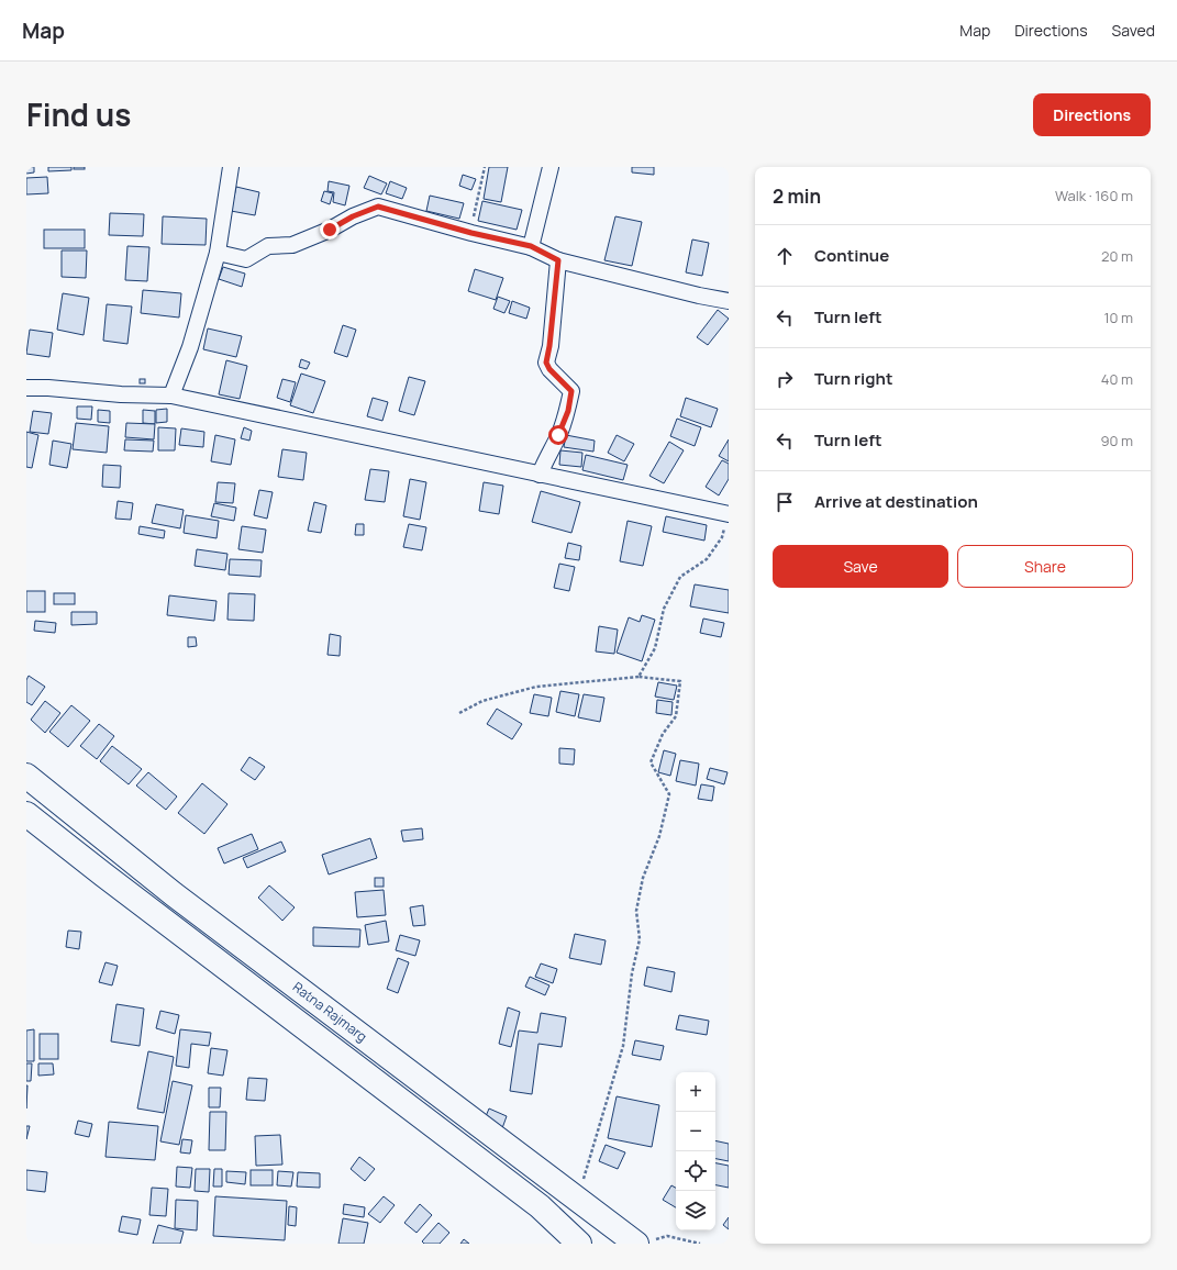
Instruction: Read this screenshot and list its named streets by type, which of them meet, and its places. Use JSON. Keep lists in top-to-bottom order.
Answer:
{
  "streets": {
    "main road": ["Ratna Rajmarg"]
  },
  "page": {
    "header": "Map",
    "nav": ["Map", "Directions", "Saved"],
    "title": "Find us",
    "buttons": [
      "Directions",
      ["Save", "Share"]
    ],
    "heading": ["2 min", "Walk · 160 m"],
    "list": [
      ["Continue", "20 m"],
      ["Turn left", "10 m"],
      ["Turn right", "40 m"],
      ["Turn left", "90 m"],
      "Arrive at destination"
    ],
    "map_buttons": ["+", "−"]
  }
}
